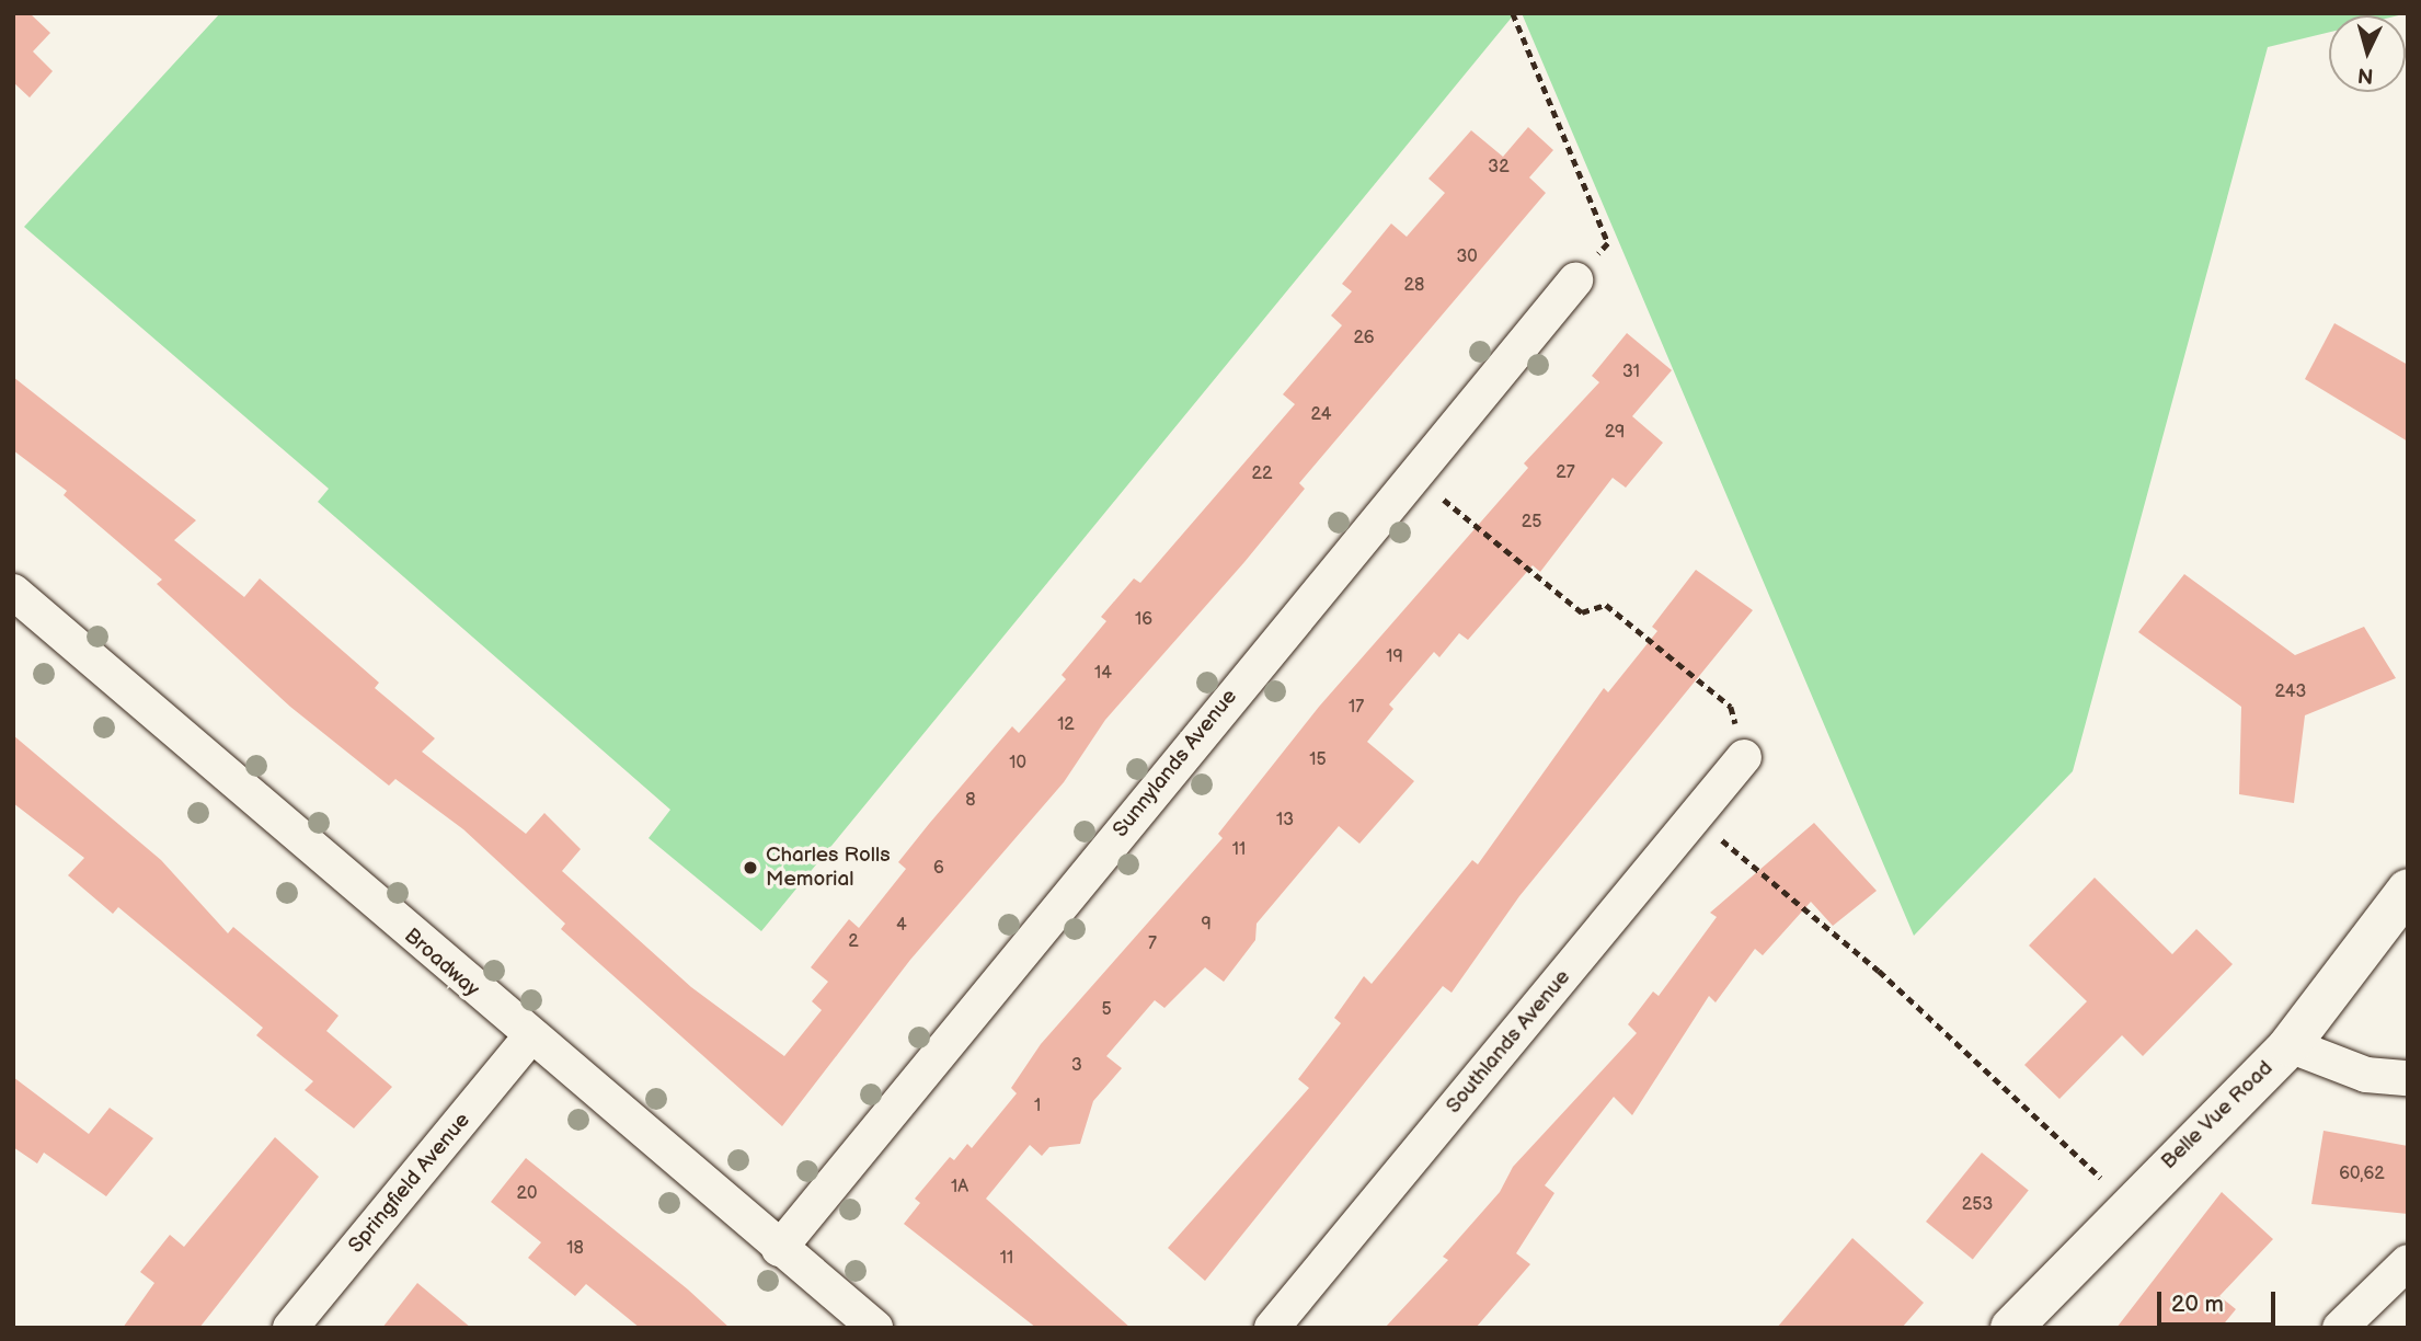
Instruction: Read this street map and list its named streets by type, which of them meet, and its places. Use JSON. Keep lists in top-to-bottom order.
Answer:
{
  "streets": {
    "main road": ["Belle Vue Road"],
    "street": [
      "Sunnylands Avenue",
      "Broadway",
      "Southlands Avenue",
      "Springfield Avenue"
    ]
  },
  "crossings": [
    ["Sunnylands Avenue", "Broadway"],
    ["Broadway", "Springfield Avenue"]
  ],
  "places": ["Charles Rolls Memorial"],
  "house_numbers": [
    "32",
    "30",
    "28",
    "26",
    "31",
    "24",
    "29",
    "27",
    "22",
    "25",
    "16",
    "19",
    "14",
    "243",
    "17",
    "12",
    "15",
    "10",
    "8",
    "13",
    "11",
    "6",
    "9",
    "4",
    "2",
    "7",
    "5",
    "3",
    "1",
    "60,62",
    "1A",
    "20",
    "253",
    "18",
    "11"
  ],
  "scale_bar": "20 m",
  "north": "bottom"
}
